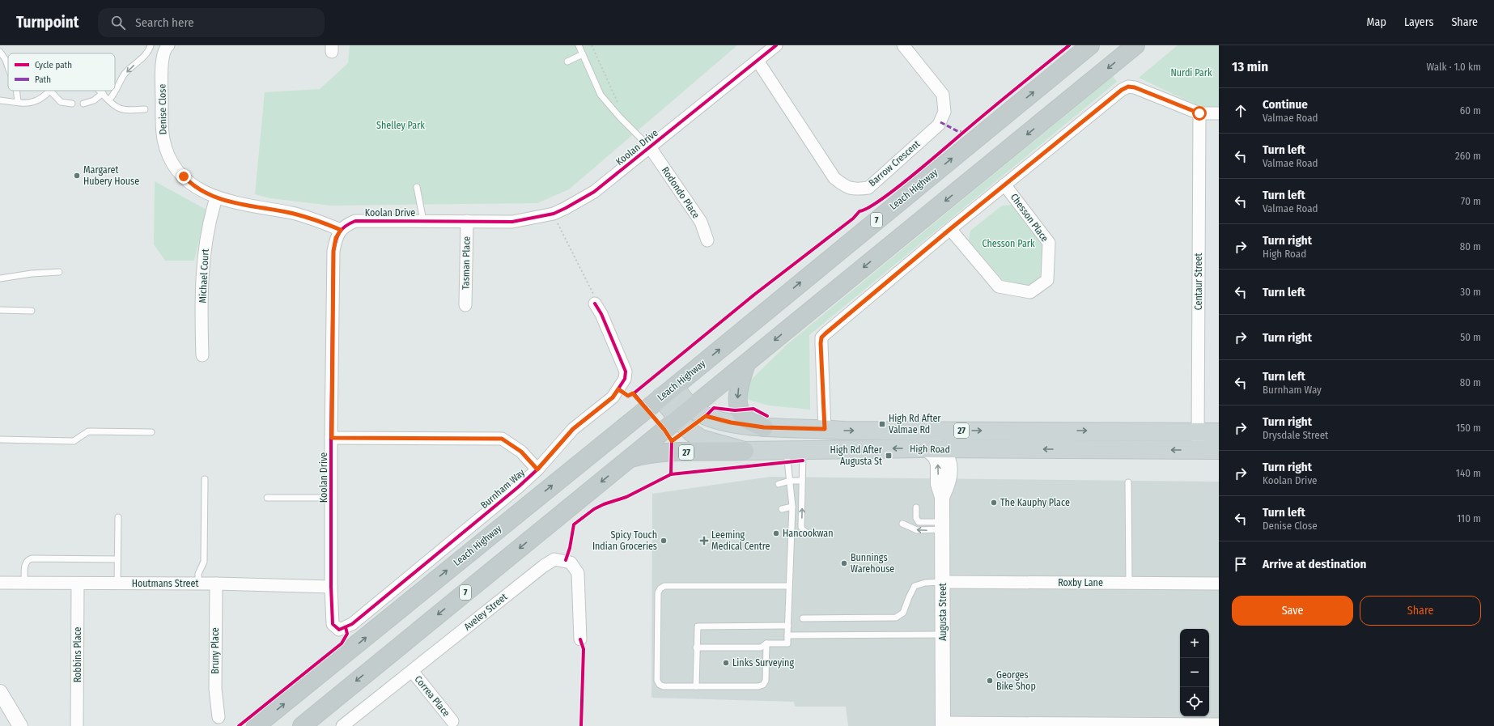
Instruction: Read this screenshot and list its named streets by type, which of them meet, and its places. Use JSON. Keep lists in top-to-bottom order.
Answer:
{
  "streets": {
    "highway": ["Leach Highway", "7", "27"],
    "main road": ["High Road"],
    "street": [
      "Denise Close",
      "Koolan Drive",
      "Barrow Crescent",
      "Rodondo Place",
      "Chesson Place",
      "Tasman Place",
      "Michael Court",
      "Centaur Street",
      "Burnham Way",
      "Roxby Lane",
      "Houtmans Street",
      "Aveley Street",
      "Augusta Street",
      "Bruny Place",
      "Robbins Place",
      "Correa Place"
    ]
  },
  "crossings": [
    ["Denise Close", "Koolan Drive"],
    ["Denise Close", "Michael Court"],
    ["Koolan Drive", "Barrow Crescent"],
    ["Koolan Drive", "Rodondo Place"],
    ["Koolan Drive", "Tasman Place"],
    ["Koolan Drive", "Burnham Way"],
    ["Koolan Drive", "Houtmans Street"],
    ["Leach Highway", "High Road"],
    ["7", "27"],
    ["7", "High Road"],
    ["Centaur Street", "High Road"],
    ["27", "High Road"],
    ["High Road", "Augusta Street"],
    ["Roxby Lane", "Augusta Street"],
    ["Houtmans Street", "Bruny Place"],
    ["Houtmans Street", "Robbins Place"],
    ["Aveley Street", "Correa Place"]
  ],
  "parks": ["Nurdi Park", "Shelley Park", "Chesson Park"],
  "places": {
    "other": [
      "Margaret Hubery House",
      "The Kauphy Place",
      "Hancookwan",
      "Spicy Touch Indian Groceries",
      "Bunnings Warehouse",
      "Links Surveying",
      "Georges Bike Shop"
    ],
    "transit": ["High Rd After Valmae Rd", "High Rd After Augusta St"],
    "health": ["Leeming Medical Centre"]
  },
  "legend": ["Cycle path", "Path"],
  "page": {
    "header": "Turnpoint",
    "search": "Search here",
    "nav": ["Map", "Layers", "Share"],
    "heading": ["13 min", "Walk · 1.0 km"],
    "list": [
      ["Continue", "Valmae Road", "60 m"],
      ["Turn left", "Valmae Road", "260 m"],
      ["Turn left", "Valmae Road", "70 m"],
      ["Turn right", "High Road", "80 m"],
      ["Turn left", "30 m"],
      ["Turn right", "50 m"],
      ["Turn left", "Burnham Way", "80 m"],
      ["Turn right", "Drysdale Street", "150 m"],
      ["Turn right", "Koolan Drive", "140 m"],
      ["Turn left", "Denise Close", "110 m"],
      "Arrive at destination"
    ],
    "buttons": ["Save", "Share"],
    "map_buttons": ["+", "−"]
  }
}
